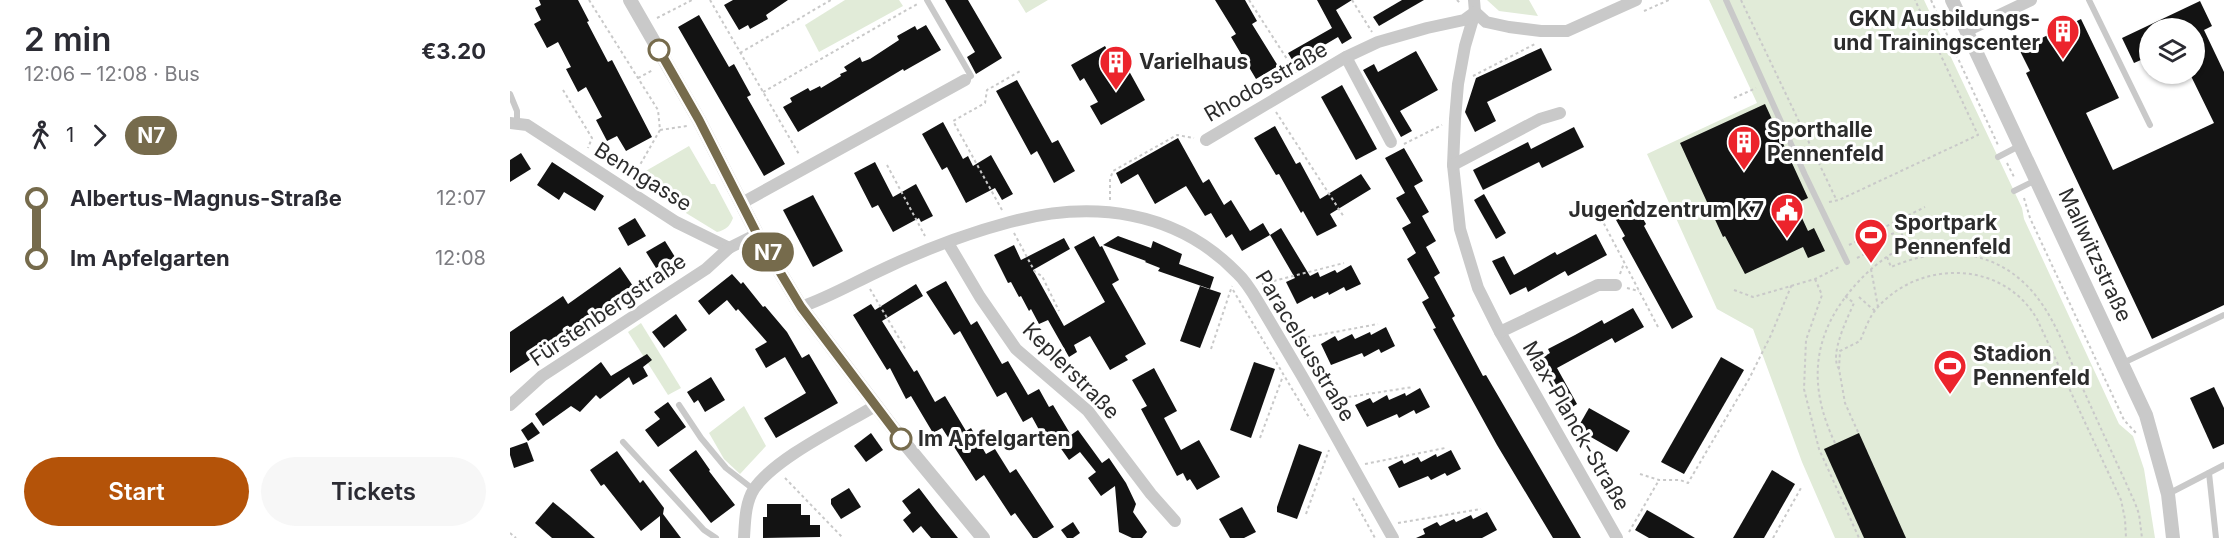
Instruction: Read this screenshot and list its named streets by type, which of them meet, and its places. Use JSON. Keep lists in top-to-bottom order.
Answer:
{
  "streets": {
    "street": [
      "Rhodosstraße",
      "Benngasse",
      "Mallwitzstraße",
      "Fürstenbergstraße",
      "Paracelsusstraße",
      "Keplerstraße",
      "Max-Planck-Straße"
    ]
  },
  "crossings": [
    ["Rhodosstraße", "Max-Planck-Straße"],
    ["Benngasse", "Fürstenbergstraße"],
    ["Paracelsusstraße", "Keplerstraße"]
  ],
  "places": {
    "building": ["GKN Ausbildungs- und Trainingscenter", "Varielhaus", "Sporthalle Pennenfeld"],
    "public building": ["Jugendzentrum K7"],
    "sports": ["Sportpark Pennenfeld", "Stadion Pennenfeld"],
    "other": ["Im Apfelgarten"]
  },
  "lines": ["bus line N7"],
  "page": {
    "heading": ["2 min", "12:06 – 12:08 · Bus", "€3.20"],
    "on_map": "N7",
    "legs": ["1", "N7"],
    "list": [
      {
        "name": "Albertus-Magnus-Straße",
        "value": "12:07"
      },
      {
        "name": "Im Apfelgarten",
        "value": "12:08"
      }
    ],
    "buttons": ["Start", "Tickets"]
  }
}
